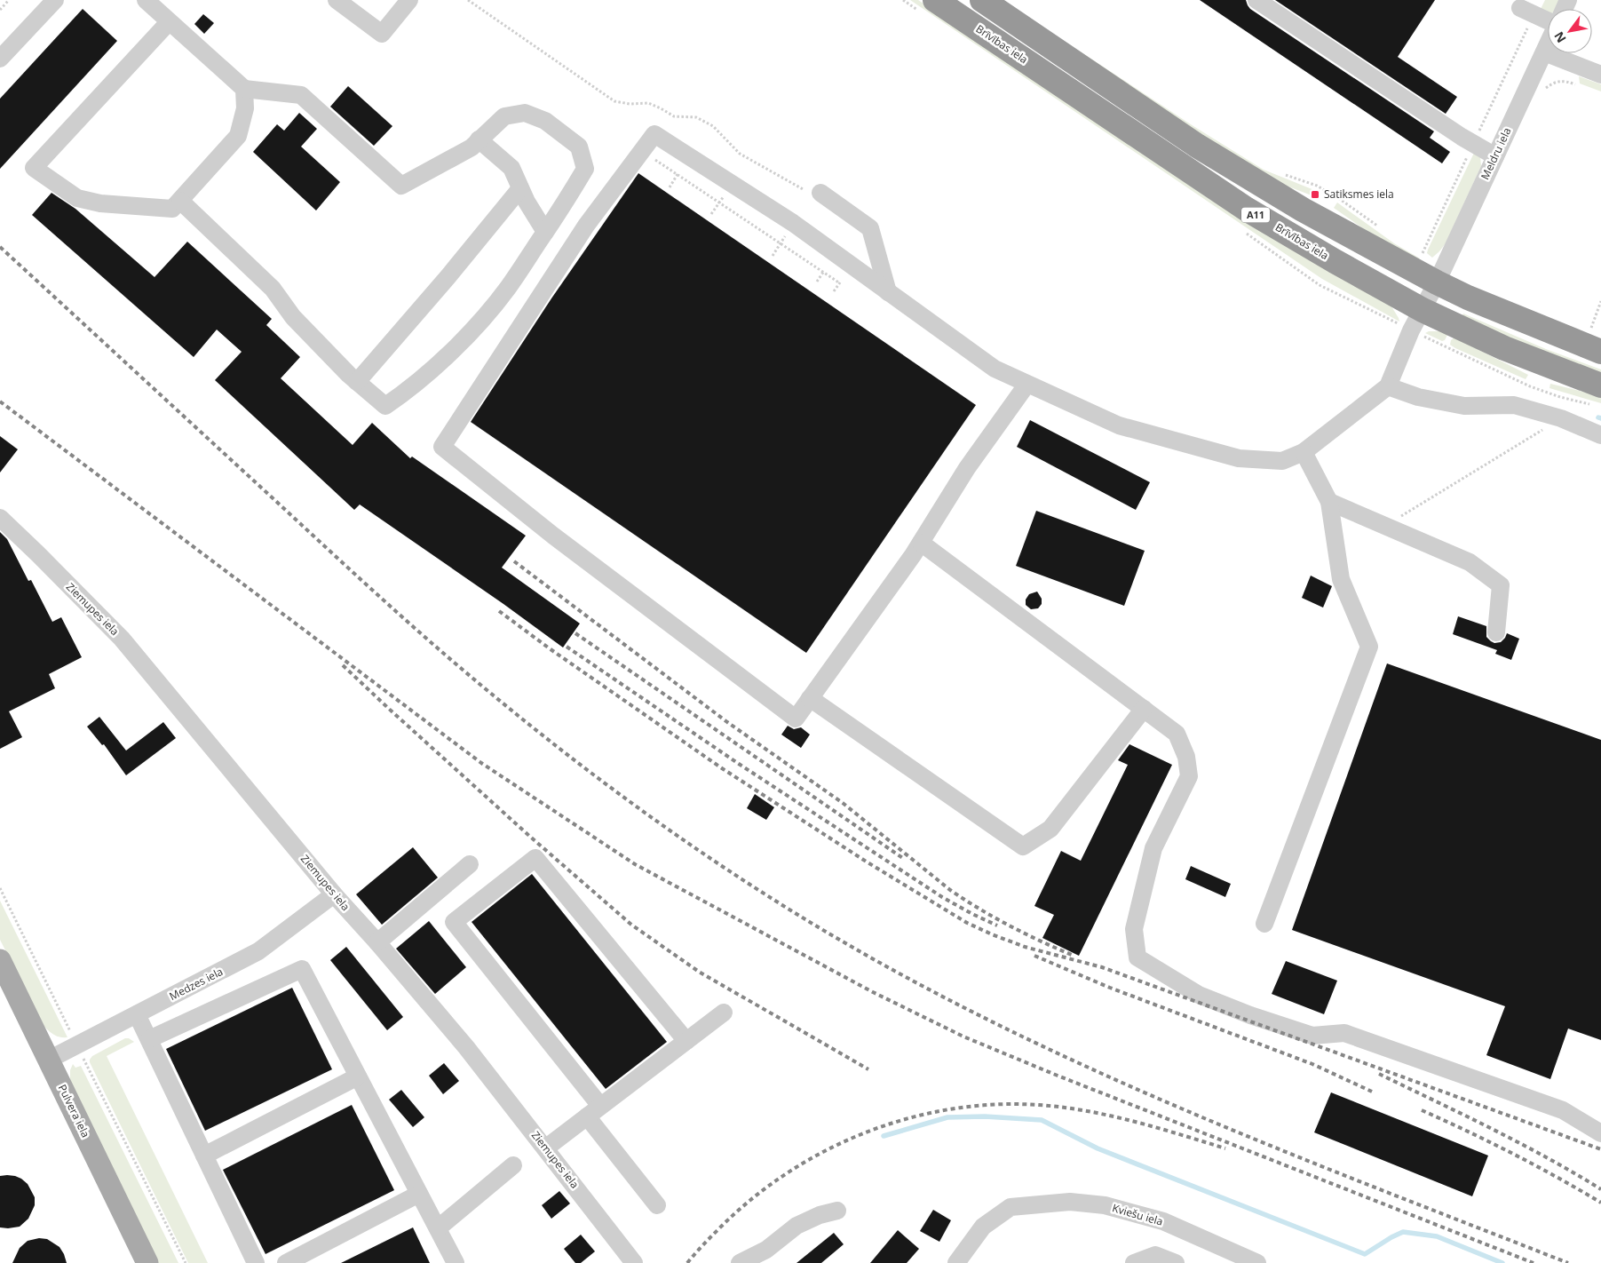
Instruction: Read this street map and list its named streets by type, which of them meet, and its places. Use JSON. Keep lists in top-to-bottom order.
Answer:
{
  "streets": {
    "highway": ["Brīvības iela", "A11"],
    "main road": ["Pulvera iela"],
    "street": [
      "Meldru iela",
      "Ziemupes iela",
      "Medzes iela",
      "Kviešu iela"
    ]
  },
  "crossings": [
    ["Brīvības iela", "Meldru iela"],
    ["Meldru iela", "A11"],
    ["Ziemupes iela", "Medzes iela"],
    ["Medzes iela", "Pulvera iela"]
  ],
  "places": {
    "transit": ["Satiksmes iela"]
  },
  "north": "bottom left"
}
